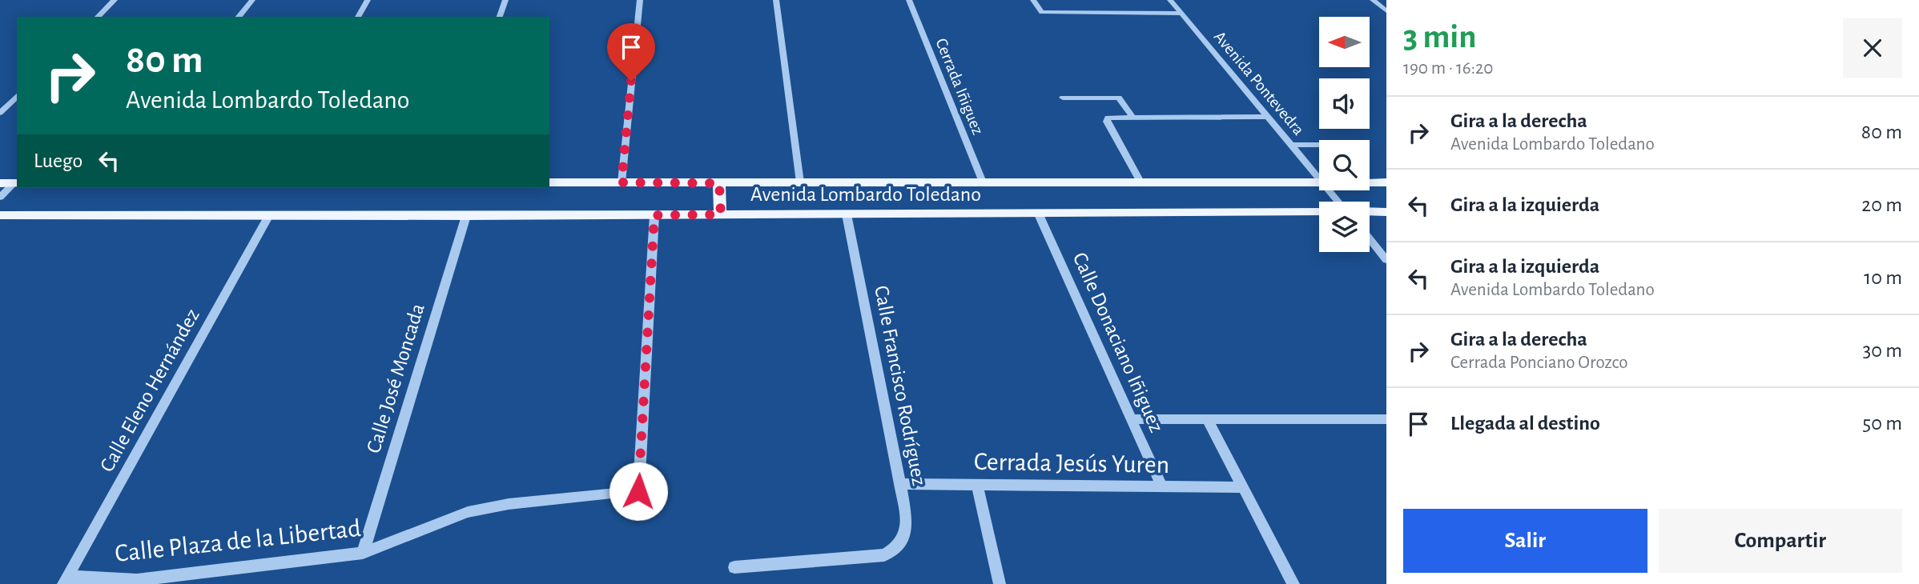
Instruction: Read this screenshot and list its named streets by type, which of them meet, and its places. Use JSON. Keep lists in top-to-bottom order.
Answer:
{
  "streets": {
    "main road": ["Avenida Lombardo Toledano"],
    "street": [
      "Avenida Pontevedra",
      "Cerrada Iñiguez",
      "Calle Donaciano Iñiguez",
      "Calle José Moncada",
      "Calle Francisco Rodríguez",
      "Calle Eleno Hernández",
      "Cerrada Jesús Yuren",
      "Calle Plaza de la Libertad"
    ]
  },
  "crossings": [
    ["Cerrada Iñiguez", "Avenida Lombardo Toledano"],
    ["Avenida Lombardo Toledano", "Calle Donaciano Iñiguez"],
    ["Avenida Lombardo Toledano", "Calle José Moncada"],
    ["Avenida Lombardo Toledano", "Calle Francisco Rodríguez"],
    ["Avenida Lombardo Toledano", "Calle Eleno Hernández"],
    ["Avenida Lombardo Toledano", "Calle Plaza de la Libertad"],
    ["Calle Donaciano Iñiguez", "Cerrada Jesús Yuren"],
    ["Calle José Moncada", "Calle Plaza de la Libertad"],
    ["Calle Francisco Rodríguez", "Cerrada Jesús Yuren"],
    ["Calle Eleno Hernández", "Calle Plaza de la Libertad"]
  ],
  "north": "left",
  "page": {
    "heading": ["3 min", "190 m · 16:20"],
    "turn": ["80 m", "Avenida Lombardo Toledano"],
    "list": [
      {
        "name": "Gira a la derecha",
        "note": "Avenida Lombardo Toledano",
        "value": "80 m"
      },
      {
        "name": "Gira a la izquierda",
        "value": "20 m"
      },
      {
        "name": "Gira a la izquierda",
        "note": "Avenida Lombardo Toledano",
        "value": "10 m"
      },
      {
        "name": "Gira a la derecha",
        "note": "Cerrada Ponciano Orozco",
        "value": "30 m"
      },
      {
        "name": "Llegada al destino",
        "value": "50 m"
      }
    ],
    "then": "Luego",
    "buttons": ["Salir", "Compartir"]
  }
}
